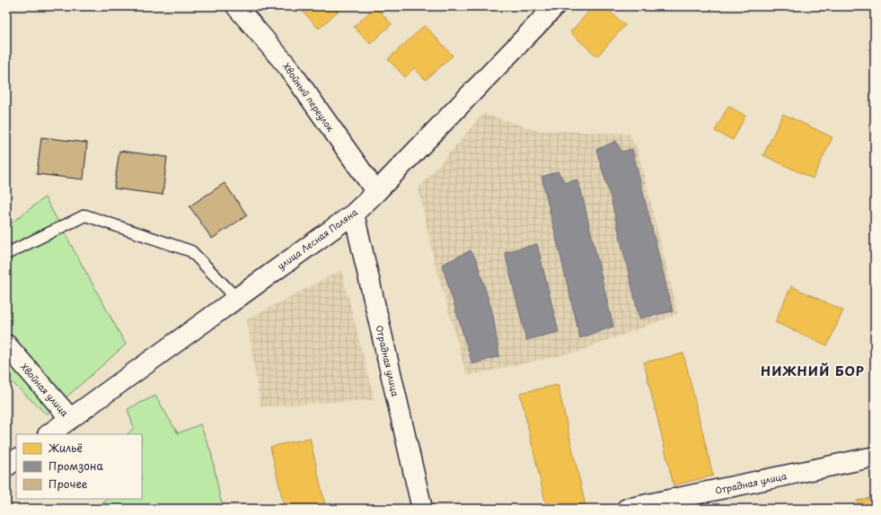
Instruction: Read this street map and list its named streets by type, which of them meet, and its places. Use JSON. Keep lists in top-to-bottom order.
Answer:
{
  "streets": {
    "street": [
      "Хвойный переулок",
      "улица Лесная Поляна",
      "Отрадная улица",
      "Хвойная улица"
    ]
  },
  "crossings": [
    ["Хвойный переулок", "улица Лесная Поляна"],
    ["улица Лесная Поляна", "Отрадная улица"],
    ["улица Лесная Поляна", "Хвойная улица"]
  ],
  "districts": ["НИЖНИЙ БОР"],
  "legend": ["Жильё", "Промзона", "Прочее"]
}
